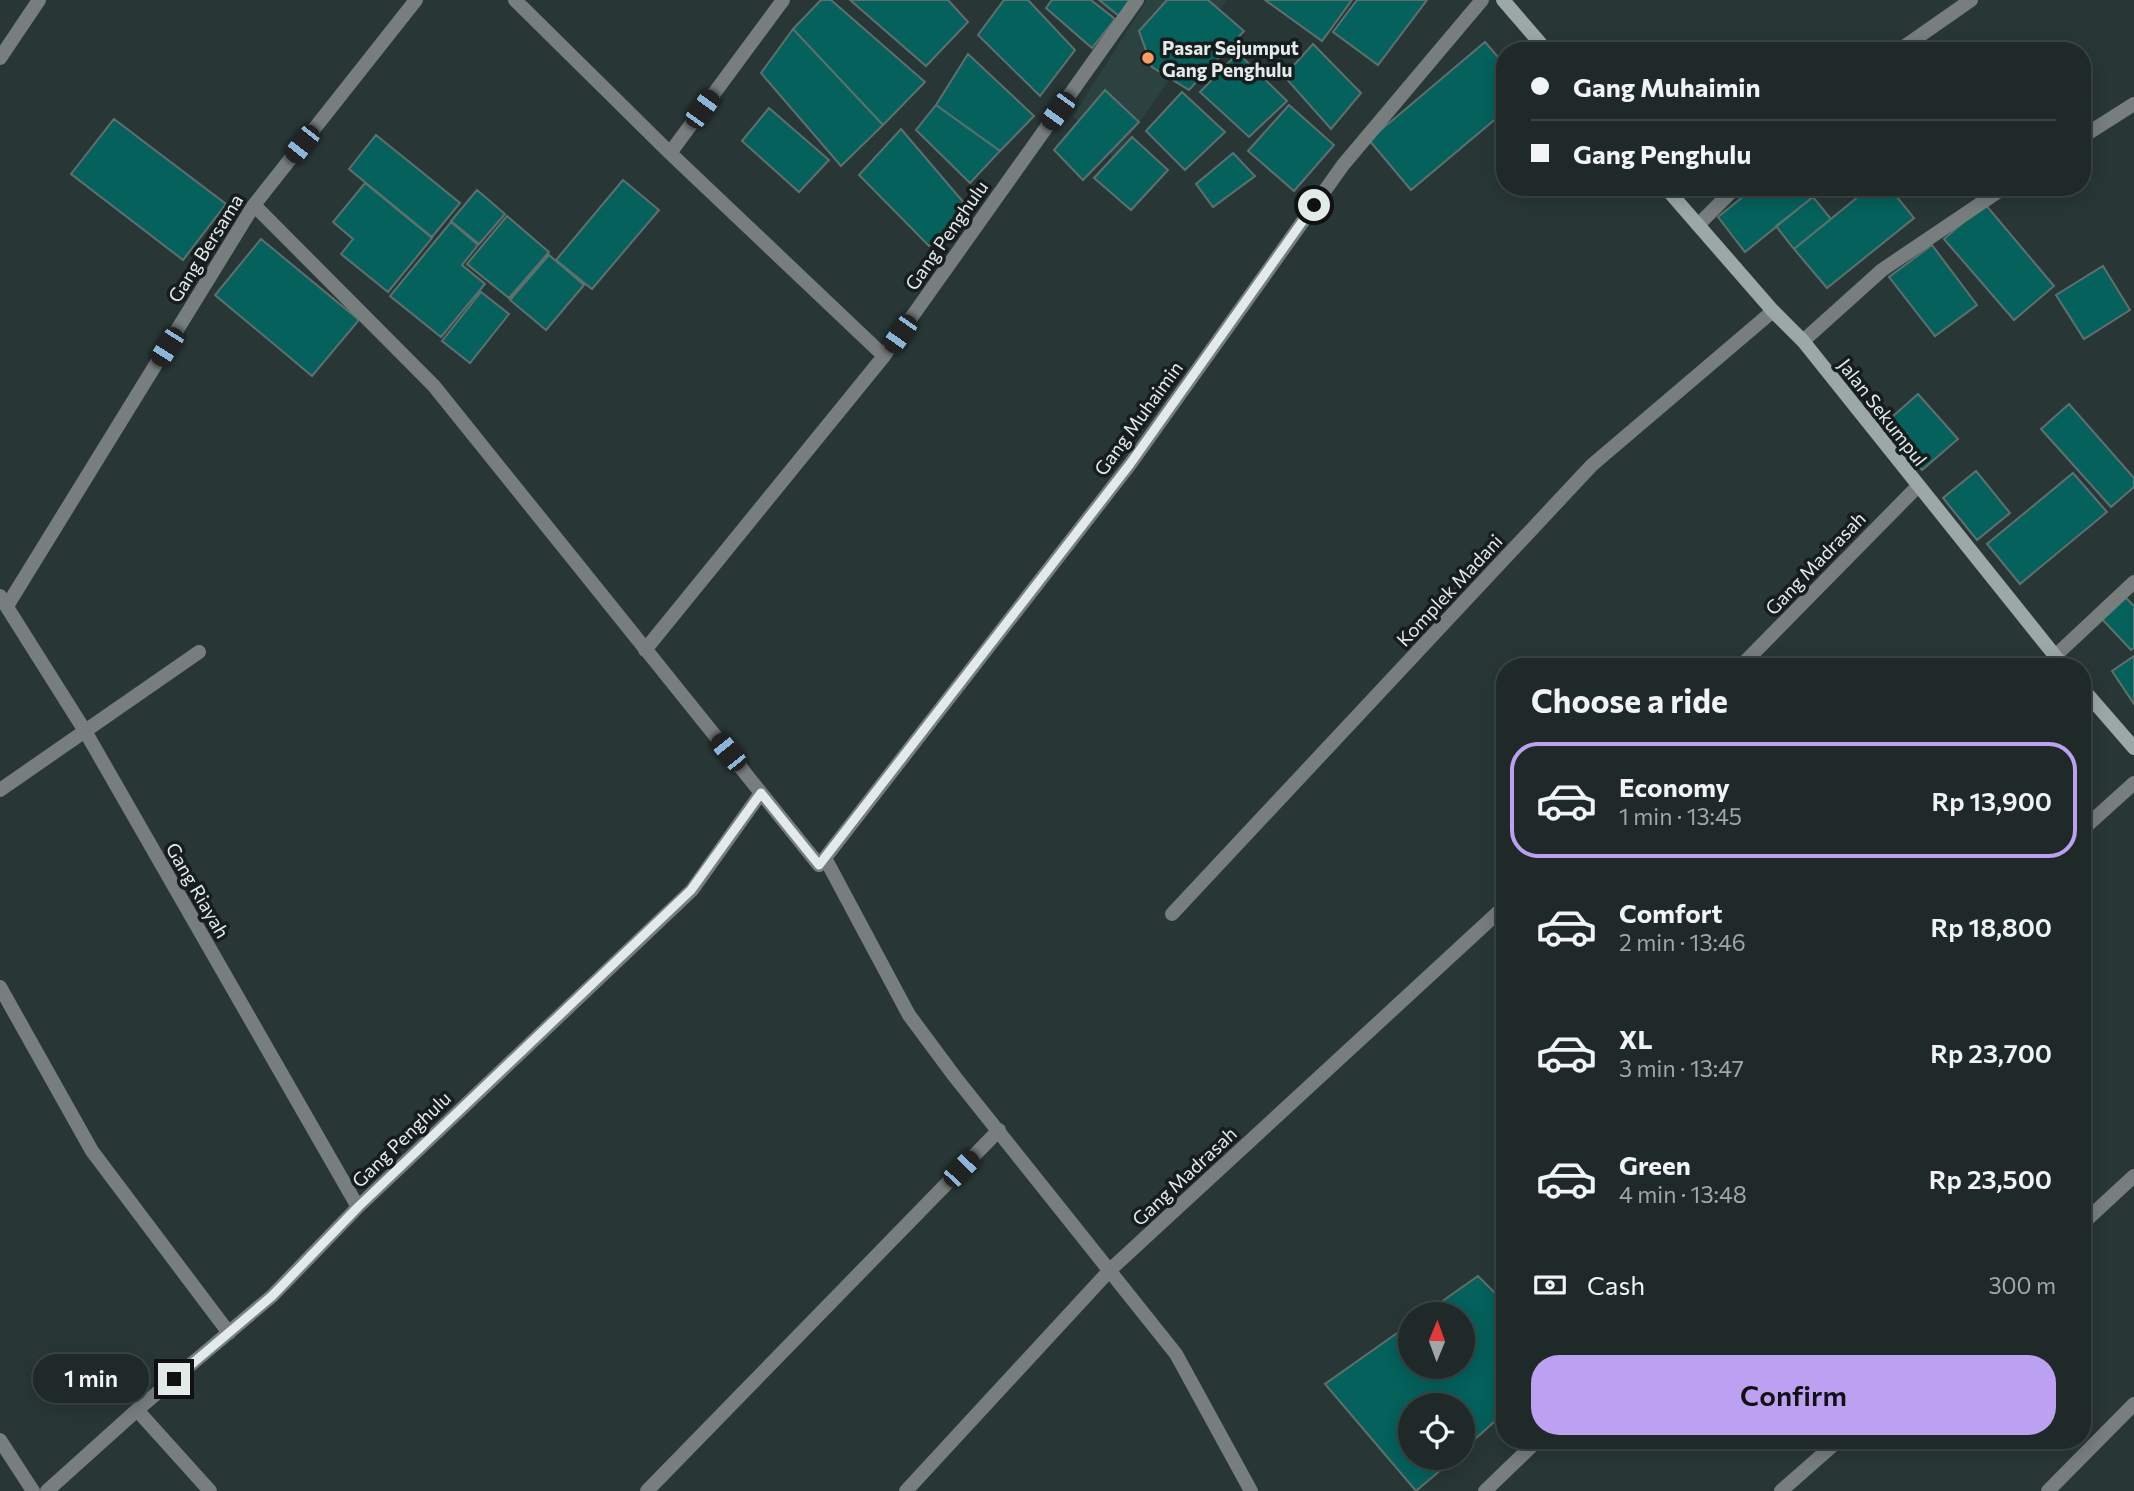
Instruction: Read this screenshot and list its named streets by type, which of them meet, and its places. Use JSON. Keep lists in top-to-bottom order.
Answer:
{
  "streets": {
    "main road": ["Jalan Sekumpul"],
    "street": [
      "Gang Penghulu",
      "Gang Bersama",
      "Gang Muhaimin",
      "Gang Madrasah",
      "Komplek Madani",
      "Gang Riayah"
    ]
  },
  "crossings": [
    ["Gang Penghulu", "Gang Riayah"],
    ["Gang Bersama", "Gang Riayah"],
    ["Jalan Sekumpul", "Gang Madrasah"],
    ["Jalan Sekumpul", "Komplek Madani"]
  ],
  "places": ["Pasar Sejumput Gang Penghulu"],
  "north": "top",
  "page": {
    "banner": ["Gang Muhaimin", "Gang Penghulu"],
    "heading": "Choose a ride",
    "list": [
      {
        "name": "Economy",
        "note": "1 min · 13:45",
        "value": "Rp 13,900"
      },
      {
        "name": "Comfort",
        "note": "2 min · 13:46",
        "value": "Rp 18,800"
      },
      {
        "name": "XL",
        "note": "3 min · 13:47",
        "value": "Rp 23,700"
      },
      {
        "name": "Green",
        "note": "4 min · 13:48",
        "value": "Rp 23,500"
      }
    ],
    "pay": ["Cash", "300 m"],
    "buttons": "Confirm",
    "bubble": "1 min"
  }
}
